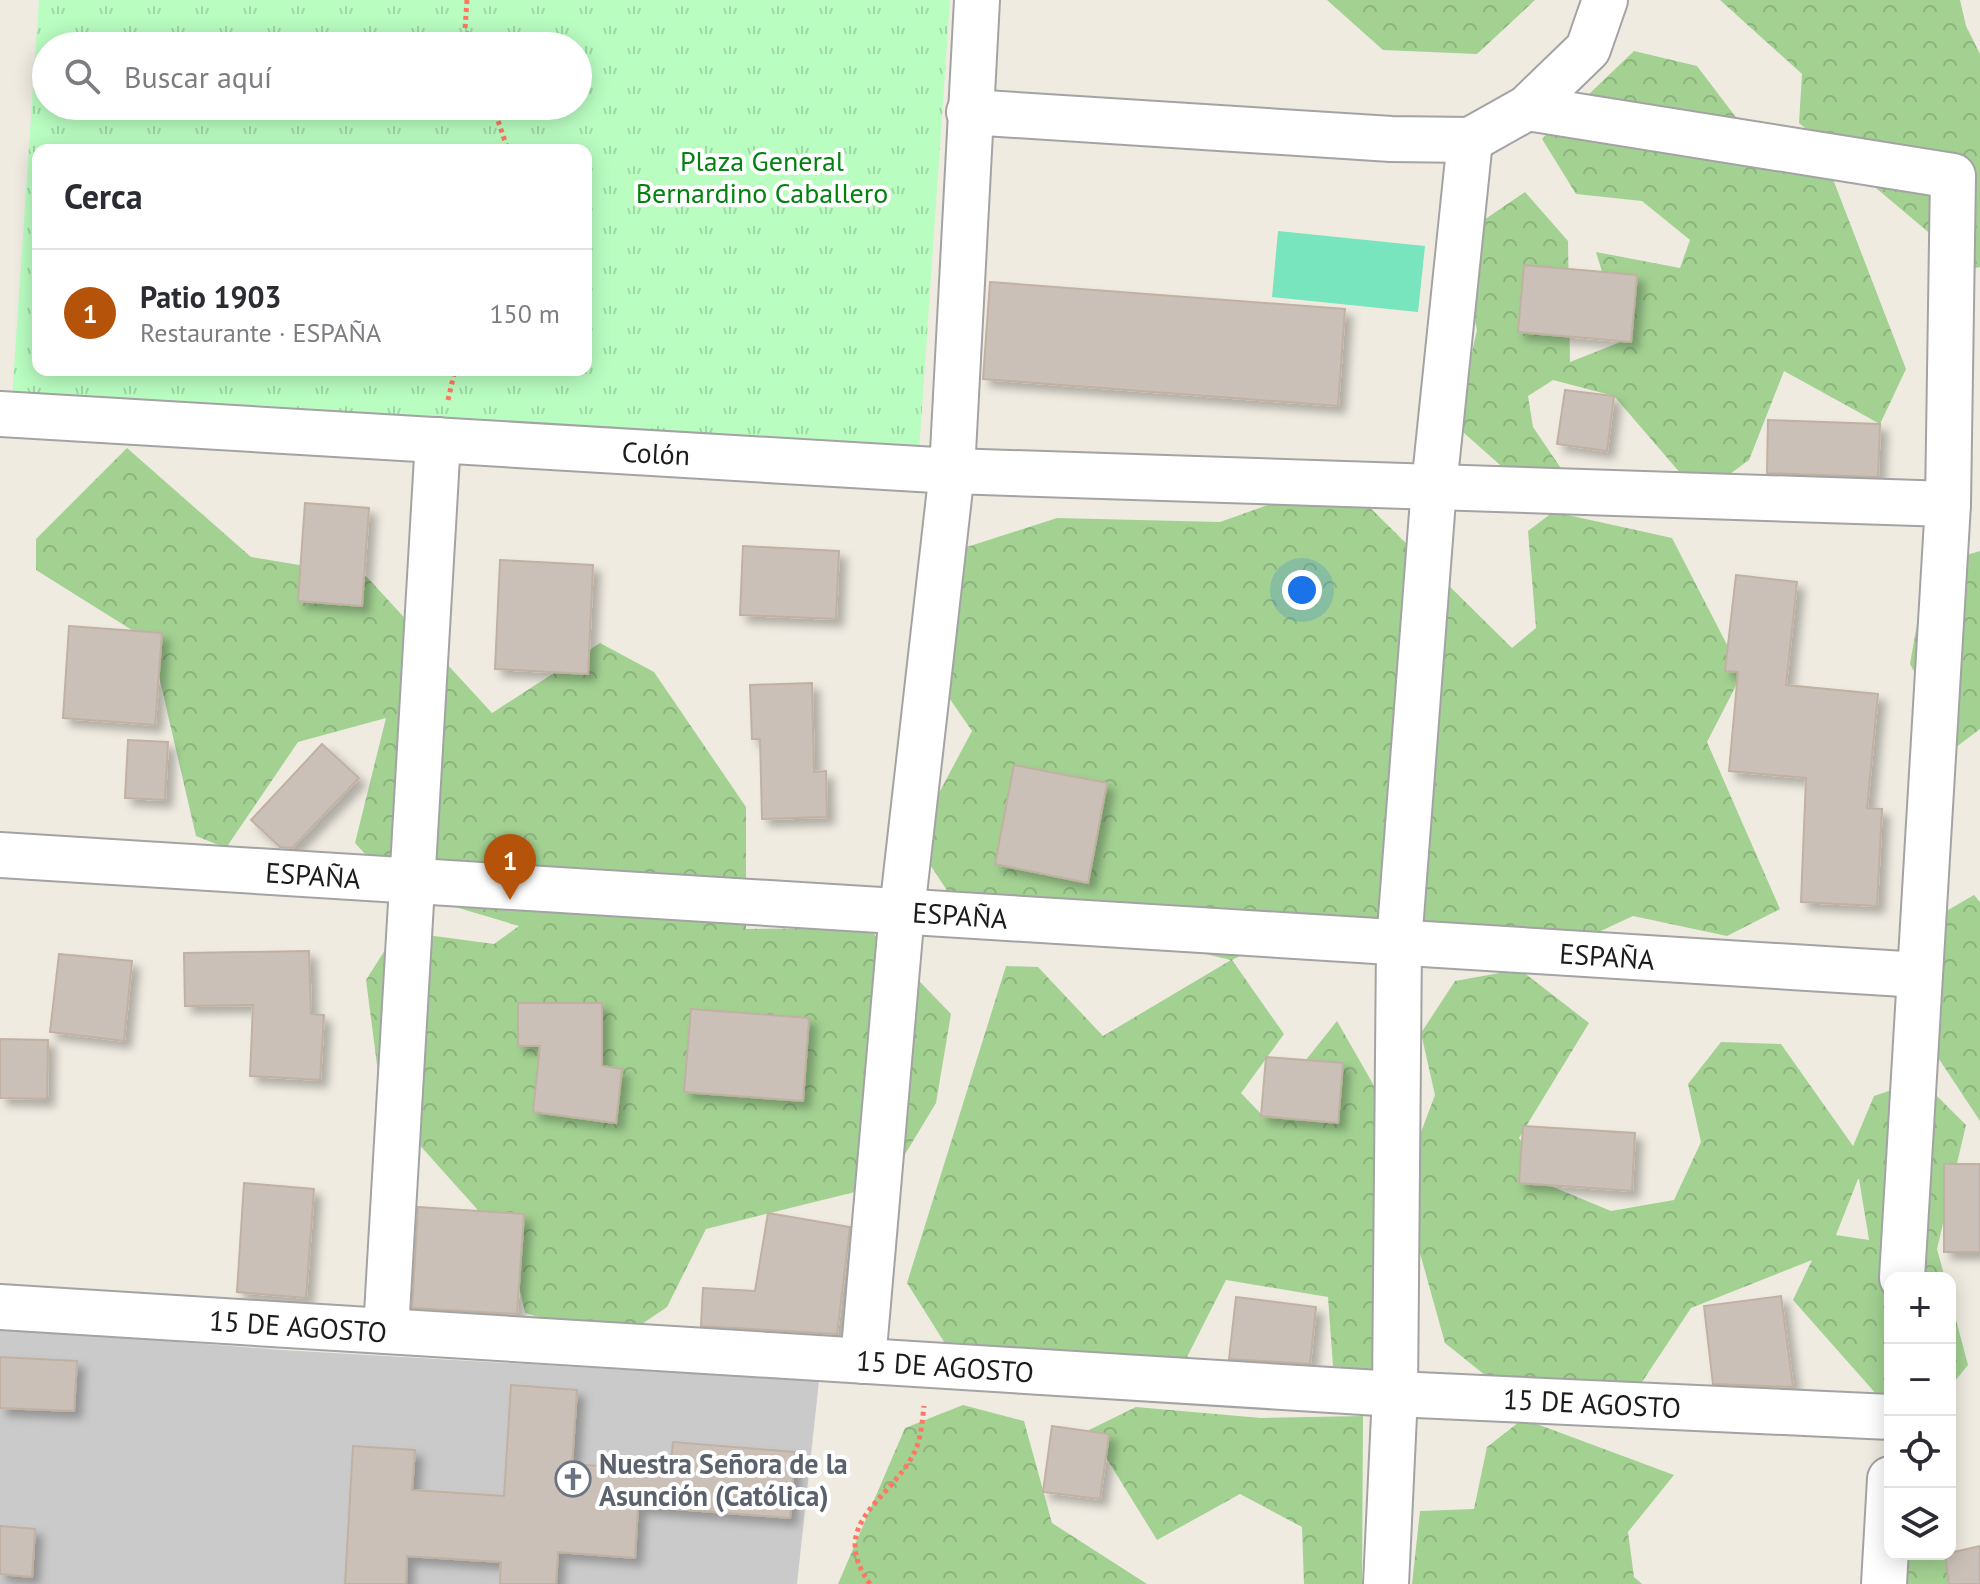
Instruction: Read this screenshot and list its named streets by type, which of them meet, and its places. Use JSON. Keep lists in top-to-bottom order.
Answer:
{
  "streets": {
    "street": ["Colón", "ESPAÑA", "15 DE AGOSTO"]
  },
  "parks": ["Plaza General Bernardino Caballero"],
  "places": {
    "church": ["Nuestra Señora de la Asunción (Católica)"]
  },
  "page": {
    "search": "Buscar aquí",
    "heading": "Cerca",
    "list": [
      {
        "mark": "1",
        "name": "Patio 1903",
        "note": "Restaurante · ESPAÑA",
        "value": "150 m"
      }
    ],
    "pins": "1",
    "map_buttons": ["+", "−"]
  }
}
